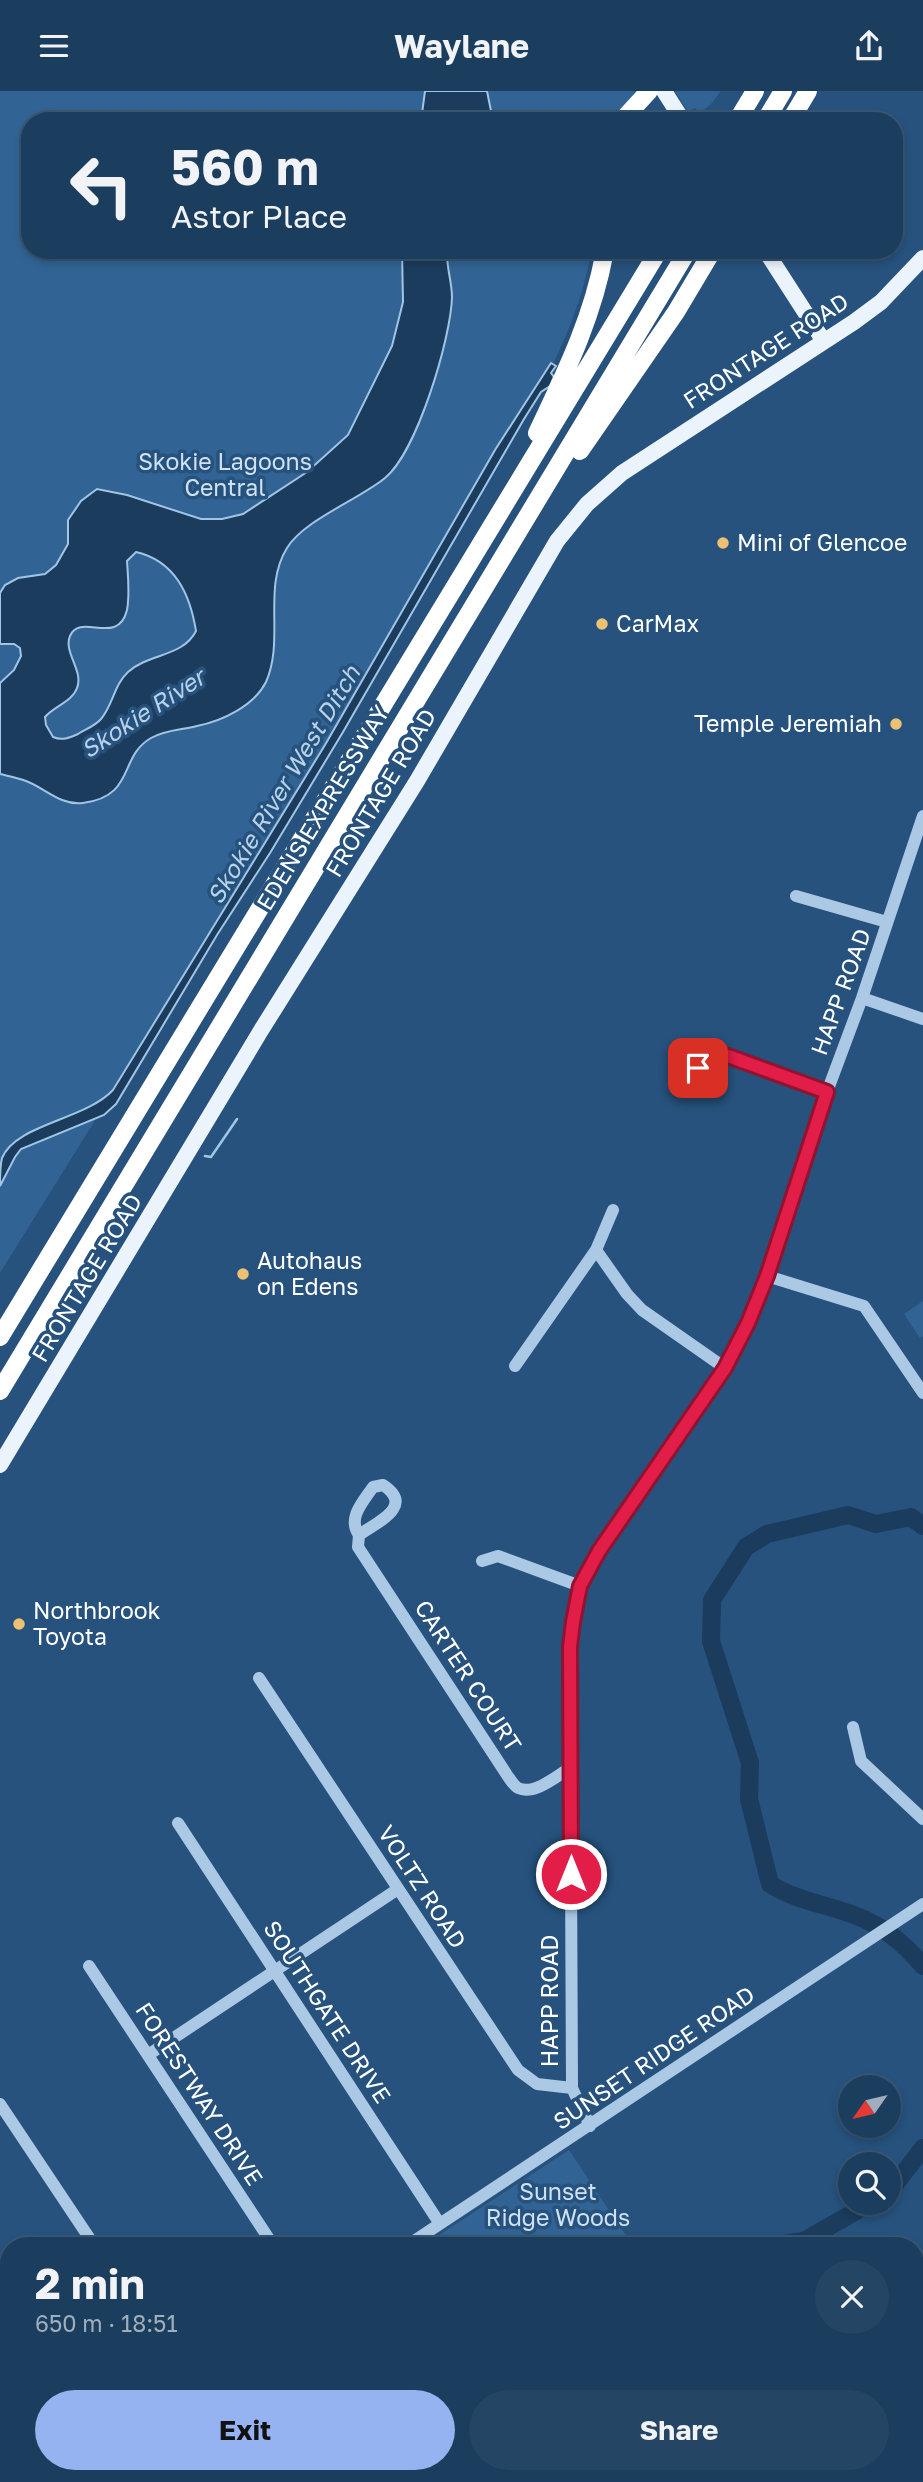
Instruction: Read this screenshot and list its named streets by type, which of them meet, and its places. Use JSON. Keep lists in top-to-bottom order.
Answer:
{
  "streets": {
    "highway": ["EDENS EXPRESSWAY"],
    "main road": ["FRONTAGE ROAD"],
    "street": [
      "HAPP ROAD",
      "CARTER COURT",
      "VOLTZ ROAD",
      "SOUTHGATE DRIVE",
      "SUNSET RIDGE ROAD",
      "FORESTWAY DRIVE"
    ]
  },
  "crossings": [
    ["HAPP ROAD", "CARTER COURT"],
    ["HAPP ROAD", "VOLTZ ROAD"],
    ["HAPP ROAD", "SUNSET RIDGE ROAD"],
    ["SOUTHGATE DRIVE", "SUNSET RIDGE ROAD"]
  ],
  "water": ["Skokie River", "Skokie River West Ditch"],
  "parks": ["Skokie Lagoons Central", "Sunset Ridge Woods"],
  "places": [
    "Mini of Glencoe",
    "CarMax",
    "Temple Jeremiah",
    "Autohaus on Edens",
    "Northbrook Toyota"
  ],
  "north": "bottom left",
  "page": {
    "header": "Waylane",
    "turn": ["560 m", "Astor Place"],
    "heading": ["2 min", "650 m · 18:51"],
    "buttons": ["Exit", "Share"]
  }
}
